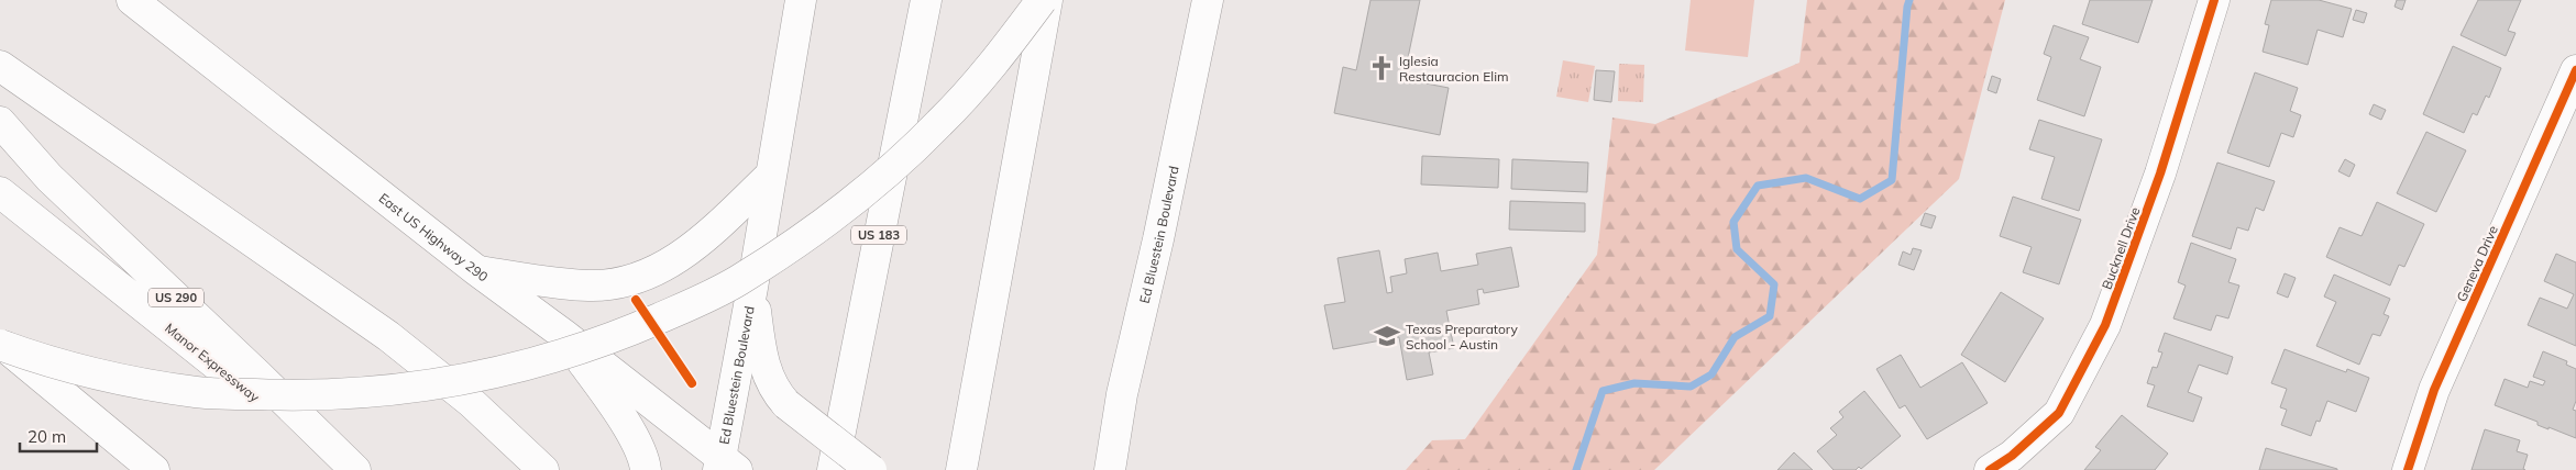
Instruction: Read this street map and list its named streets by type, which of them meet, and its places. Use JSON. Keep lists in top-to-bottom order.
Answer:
{
  "streets": {
    "main road": [
      "US 183",
      "Ed Bluestein Boulevard",
      "East US Highway 290",
      "Bucknell Drive",
      "Geneva Drive",
      "US 290",
      "Manor Expressway"
    ]
  },
  "crossings": [
    ["Ed Bluestein Boulevard", "East US Highway 290"]
  ],
  "places": {
    "church": ["Iglesia Restauracion Elim"],
    "school or university": ["Texas Preparatory School - Austin"]
  },
  "scale_bar": "20 m"
}
